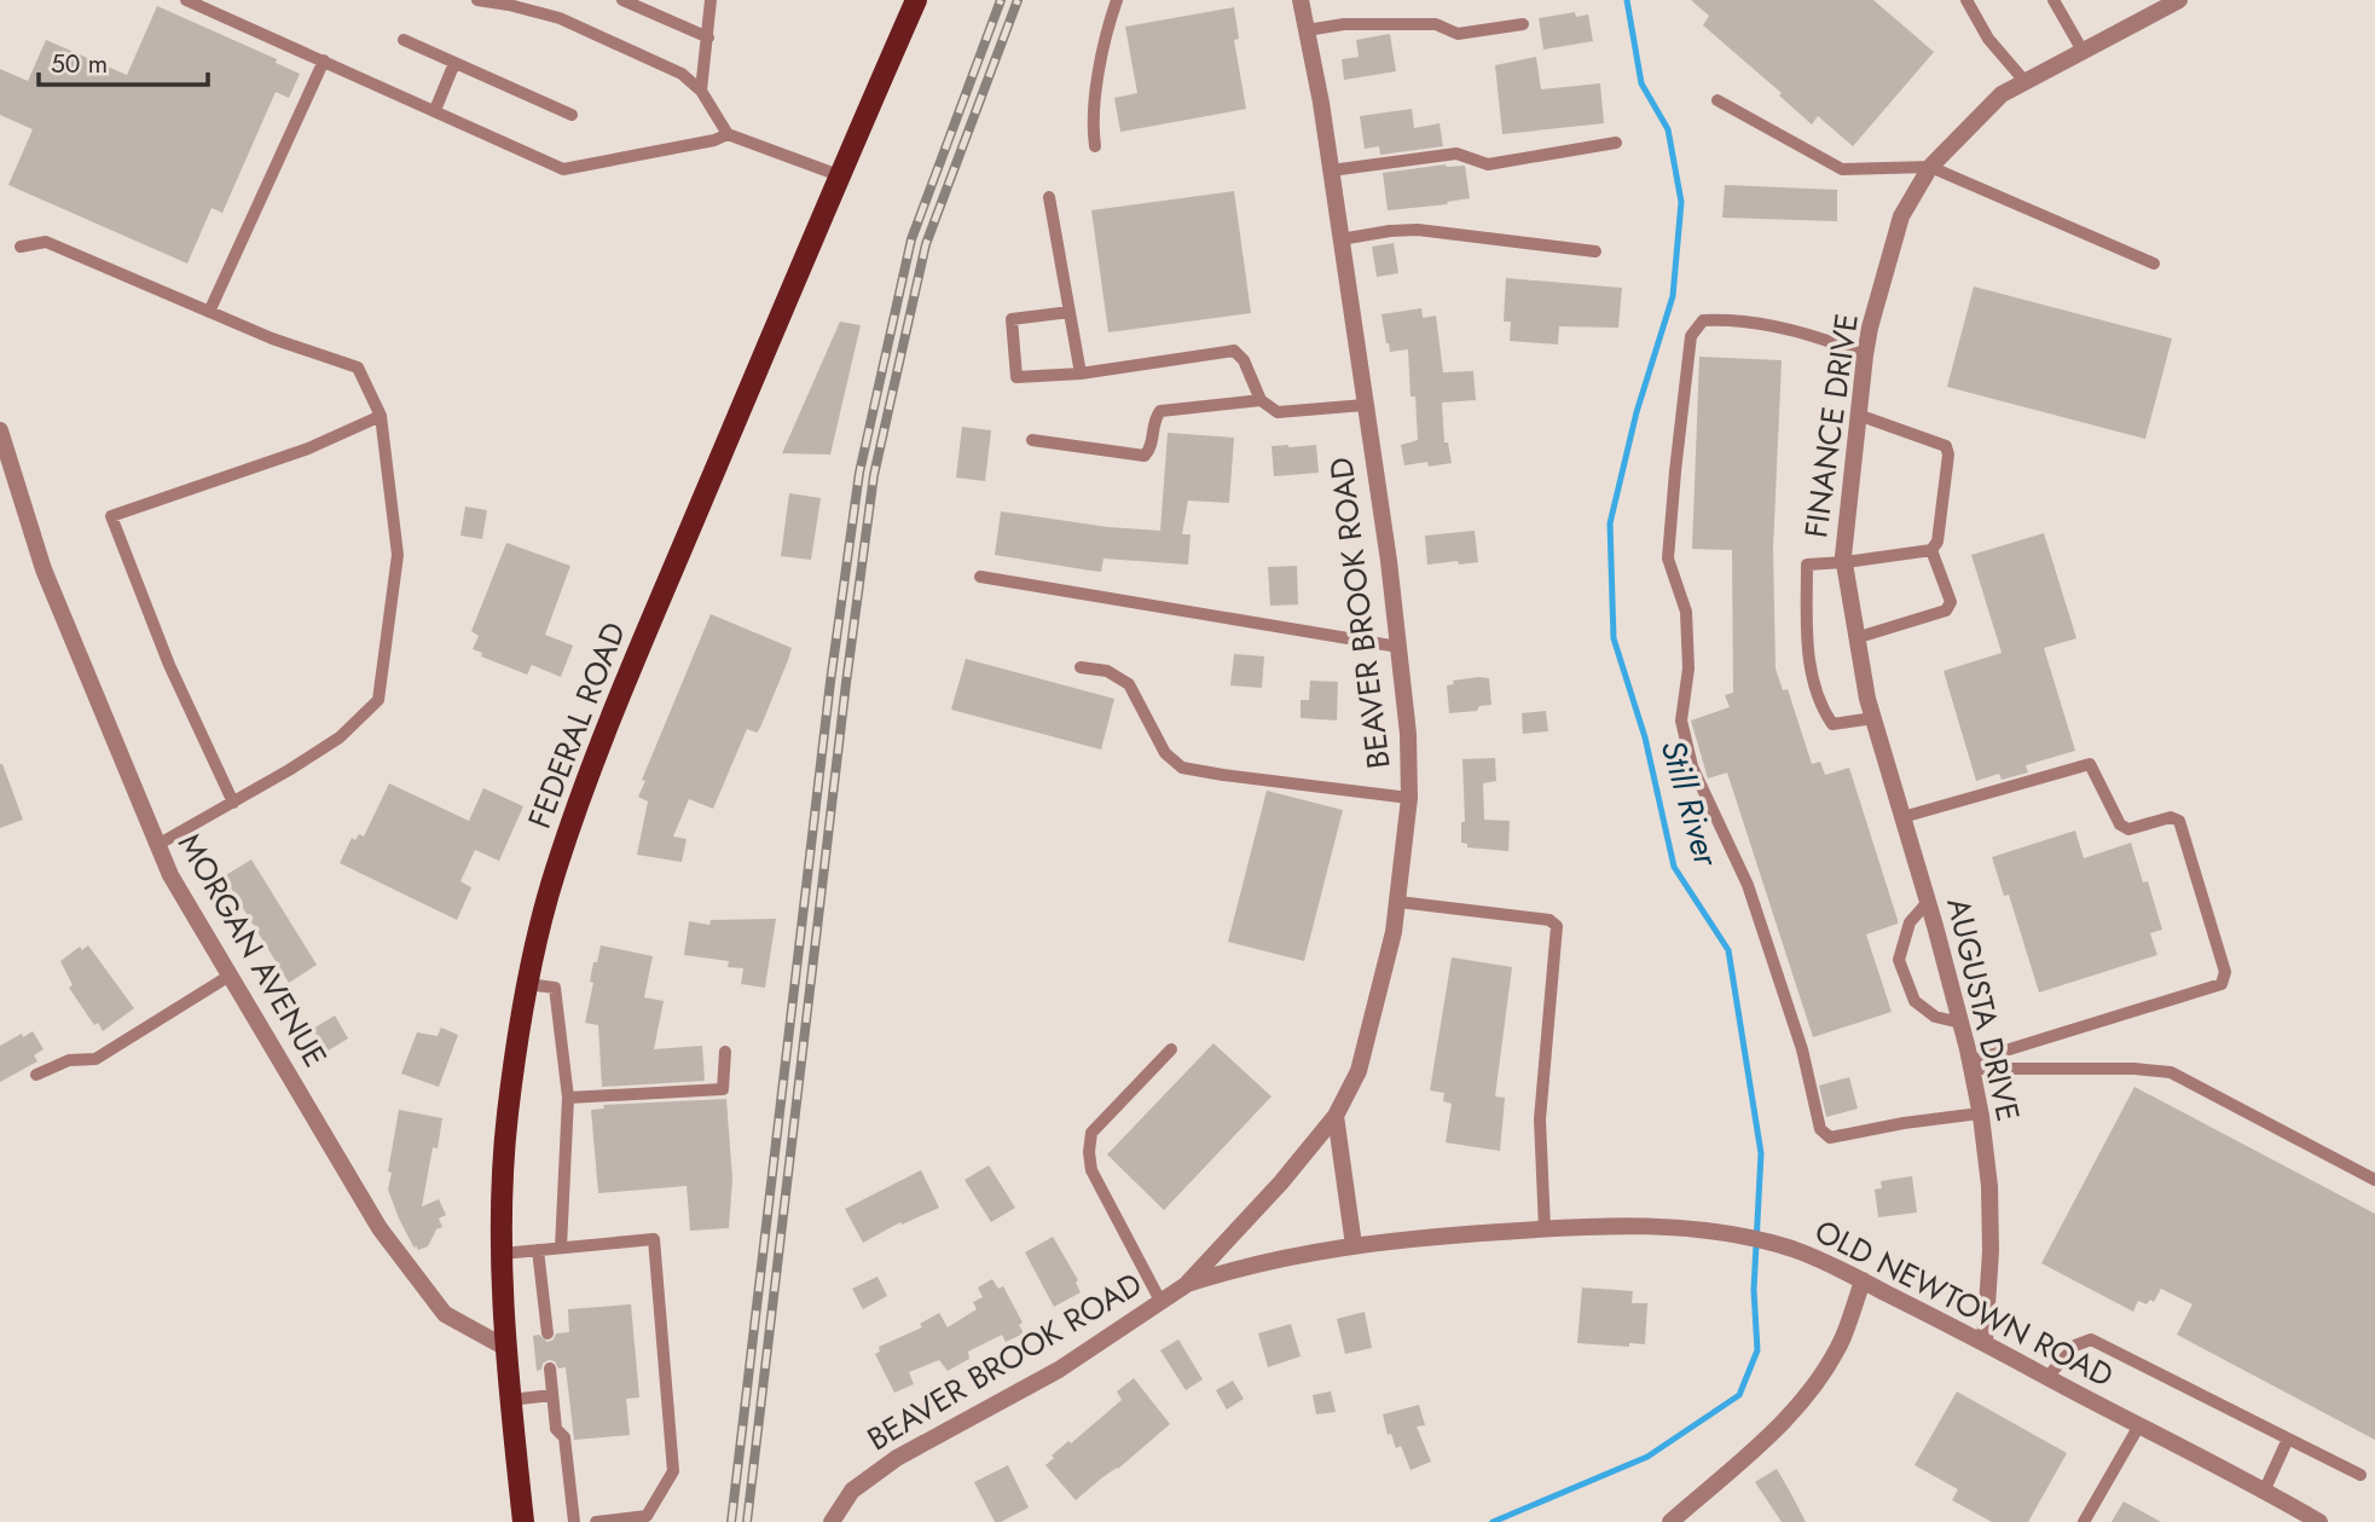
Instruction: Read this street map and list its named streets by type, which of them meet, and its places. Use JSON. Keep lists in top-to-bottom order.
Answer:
{
  "streets": {
    "main road": ["FEDERAL ROAD"],
    "street": [
      "FINANCE DRIVE",
      "BEAVER BROOK ROAD",
      "MORGAN AVENUE",
      "AUGUSTA DRIVE",
      "OLD NEWTOWN ROAD"
    ]
  },
  "crossings": [
    ["FINANCE DRIVE", "AUGUSTA DRIVE"],
    ["BEAVER BROOK ROAD", "OLD NEWTOWN ROAD"],
    ["FEDERAL ROAD", "MORGAN AVENUE"],
    ["AUGUSTA DRIVE", "OLD NEWTOWN ROAD"]
  ],
  "water": ["Still River"],
  "scale_bar": "50 m"
}
